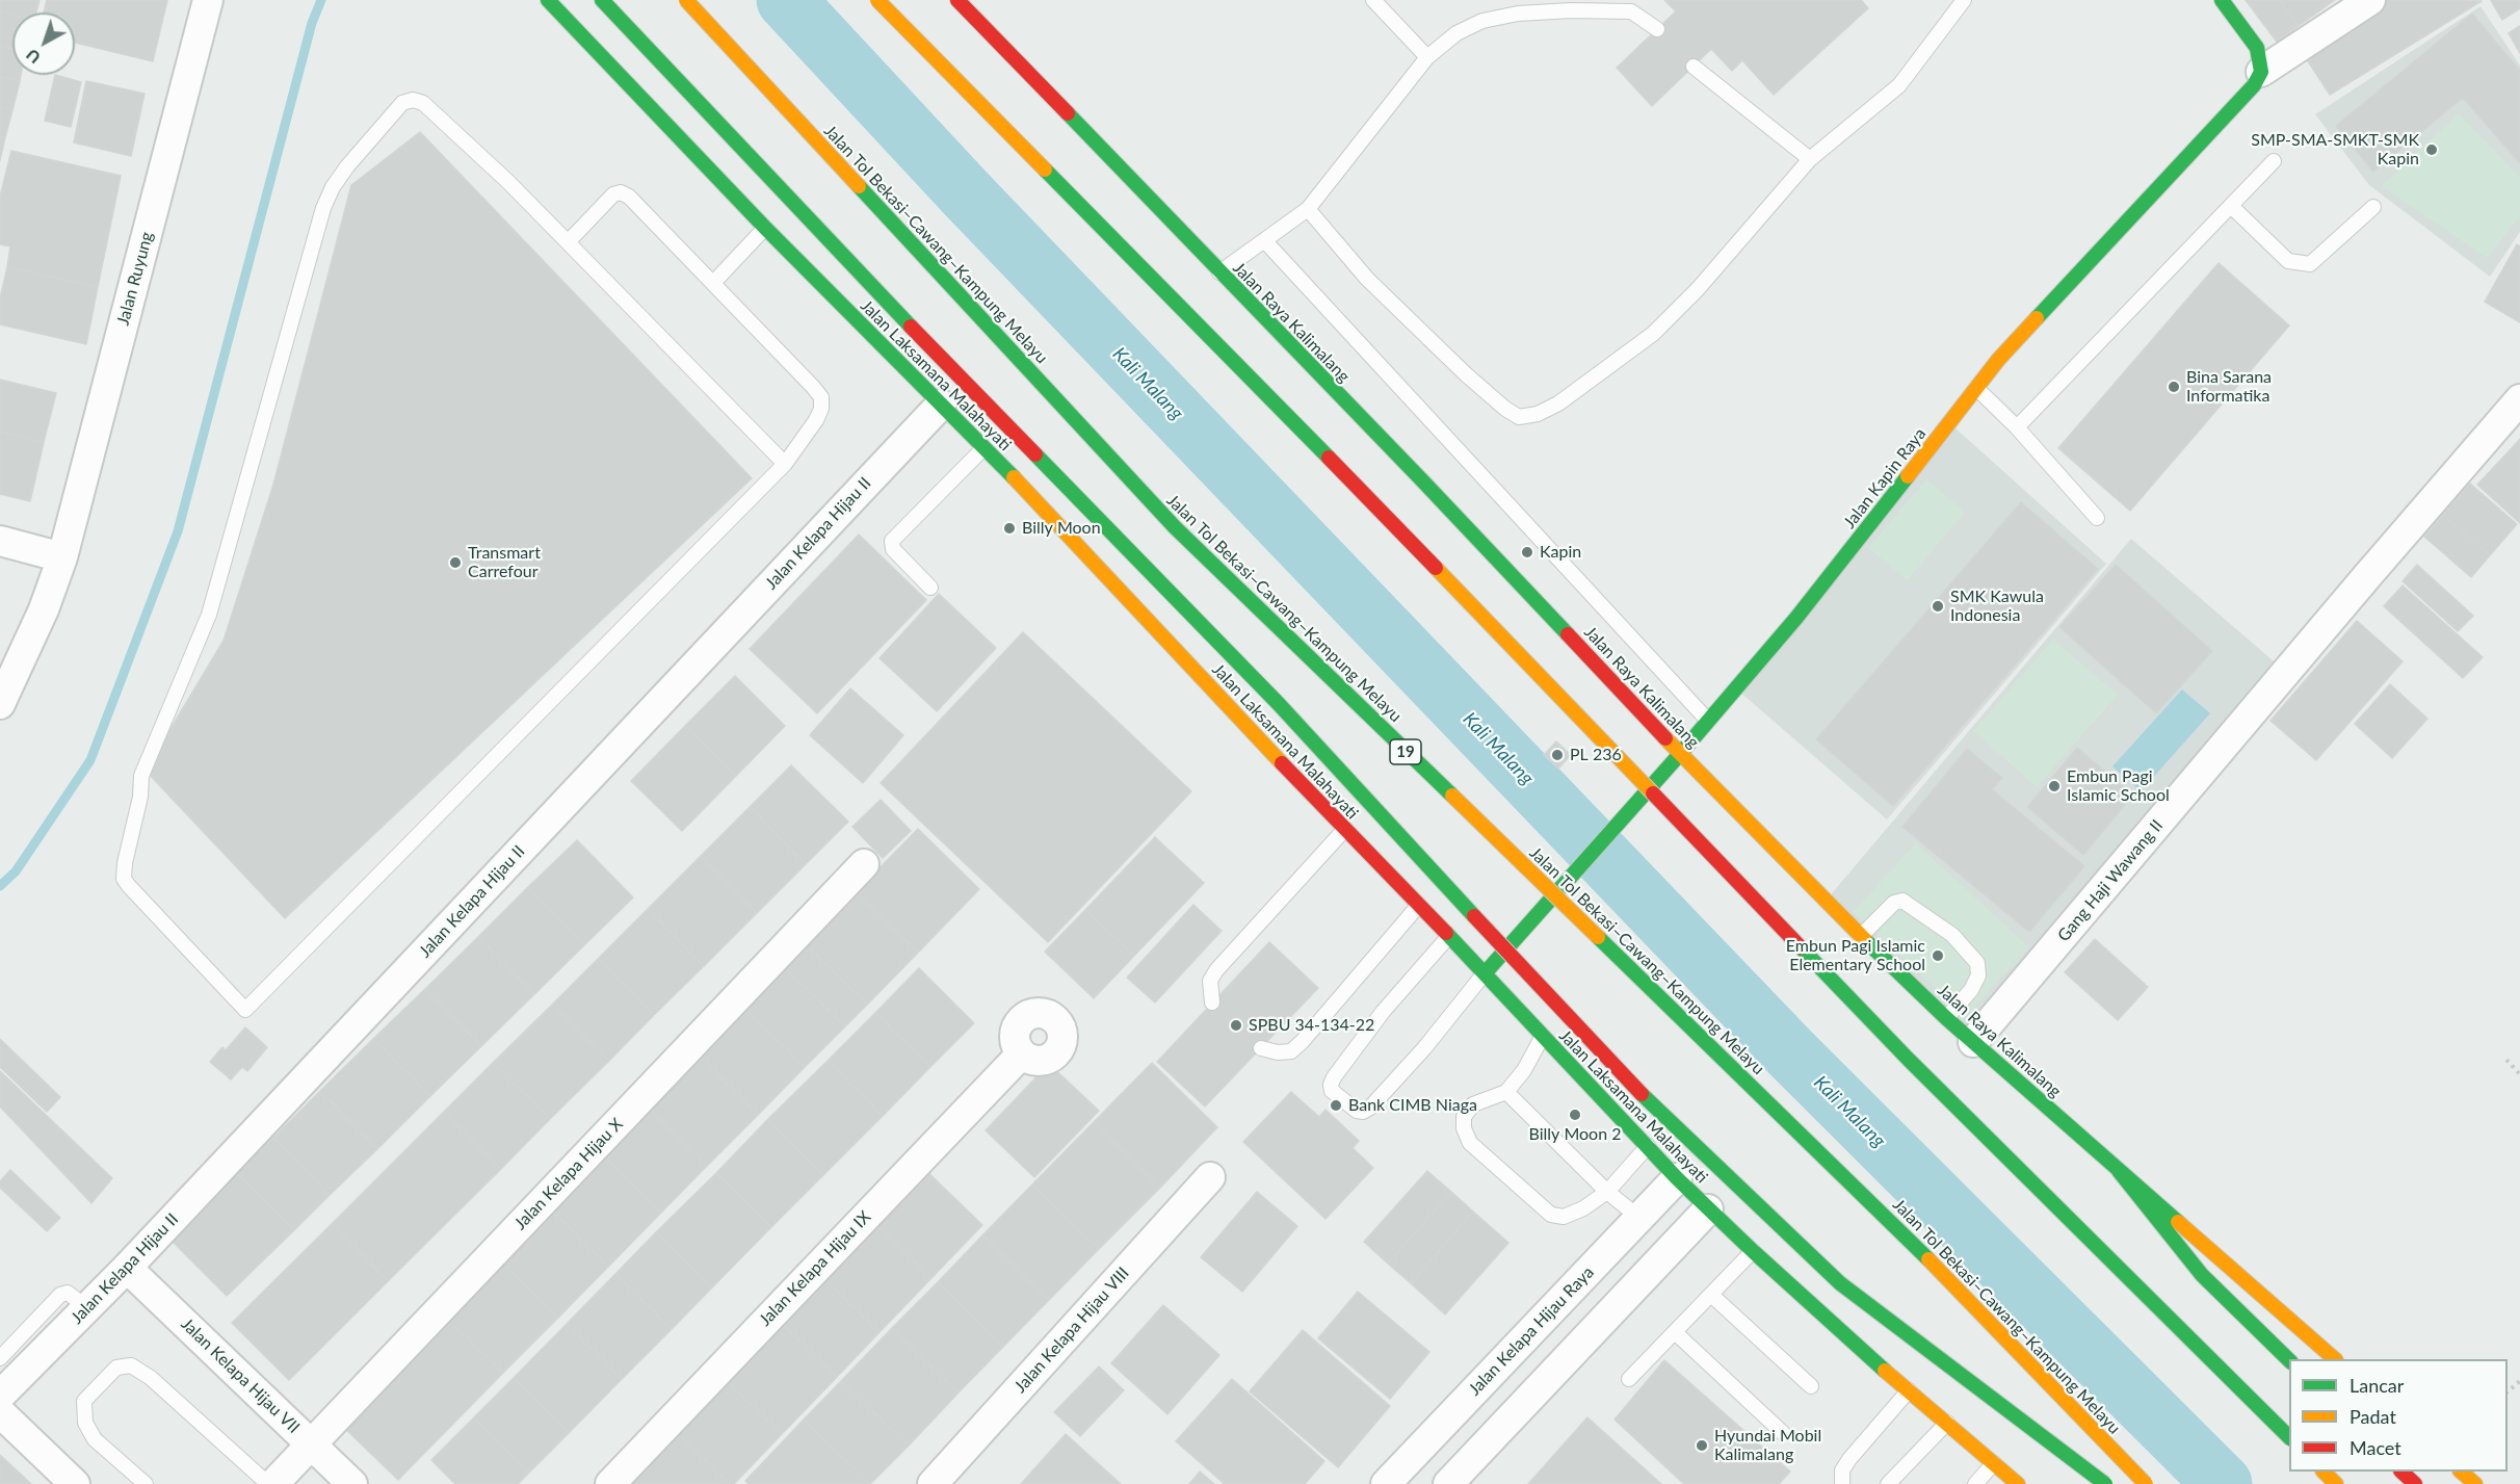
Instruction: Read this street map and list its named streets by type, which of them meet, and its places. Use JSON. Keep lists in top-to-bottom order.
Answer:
{
  "streets": {
    "main road": [
      "Jalan Tol Bekasi–Cawang–Kampung Melayu",
      "Jalan Raya Kalimalang",
      "Jalan Laksamana Malahayati",
      "Jalan Kapin Raya",
      "19"
    ],
    "street": [
      "Jalan Ruyung",
      "Jalan Kelapa Hijau II",
      "Gang Haji Wawang II",
      "Jalan Kelapa Hijau X",
      "Jalan Kelapa Hijau IX",
      "Jalan Kelapa Hijau VIII",
      "Jalan Kelapa Hijau Raya",
      "Jalan Kelapa Hijau VII"
    ]
  },
  "crossings": [
    ["Jalan Raya Kalimalang", "Jalan Kapin Raya"],
    ["Jalan Raya Kalimalang", "Gang Haji Wawang II"],
    ["Jalan Laksamana Malahayati", "Jalan Kapin Raya"],
    ["Jalan Laksamana Malahayati", "Jalan Kelapa Hijau II"],
    ["Jalan Laksamana Malahayati", "Jalan Kelapa Hijau Raya"],
    ["Jalan Kelapa Hijau II", "Jalan Kelapa Hijau VII"],
    ["Jalan Kelapa Hijau X", "Jalan Kelapa Hijau VII"]
  ],
  "water": ["Kali Malang"],
  "places": [
    "SMP-SMA-SMKT-SMK Kapin",
    "Bina Sarana Informatika",
    "Billy Moon",
    "Kapin",
    "Transmart Carrefour",
    "SMK Kawula Indonesia",
    "PL 236",
    "Embun Pagi Islamic School",
    "Embun Pagi Islamic Elementary School",
    "SPBU 34-134-22",
    "Bank CIMB Niaga",
    "Billy Moon 2",
    "Hyundai Mobil Kalimalang"
  ],
  "legend": ["Lancar", "Padat", "Macet"],
  "north": "bottom left"
}
